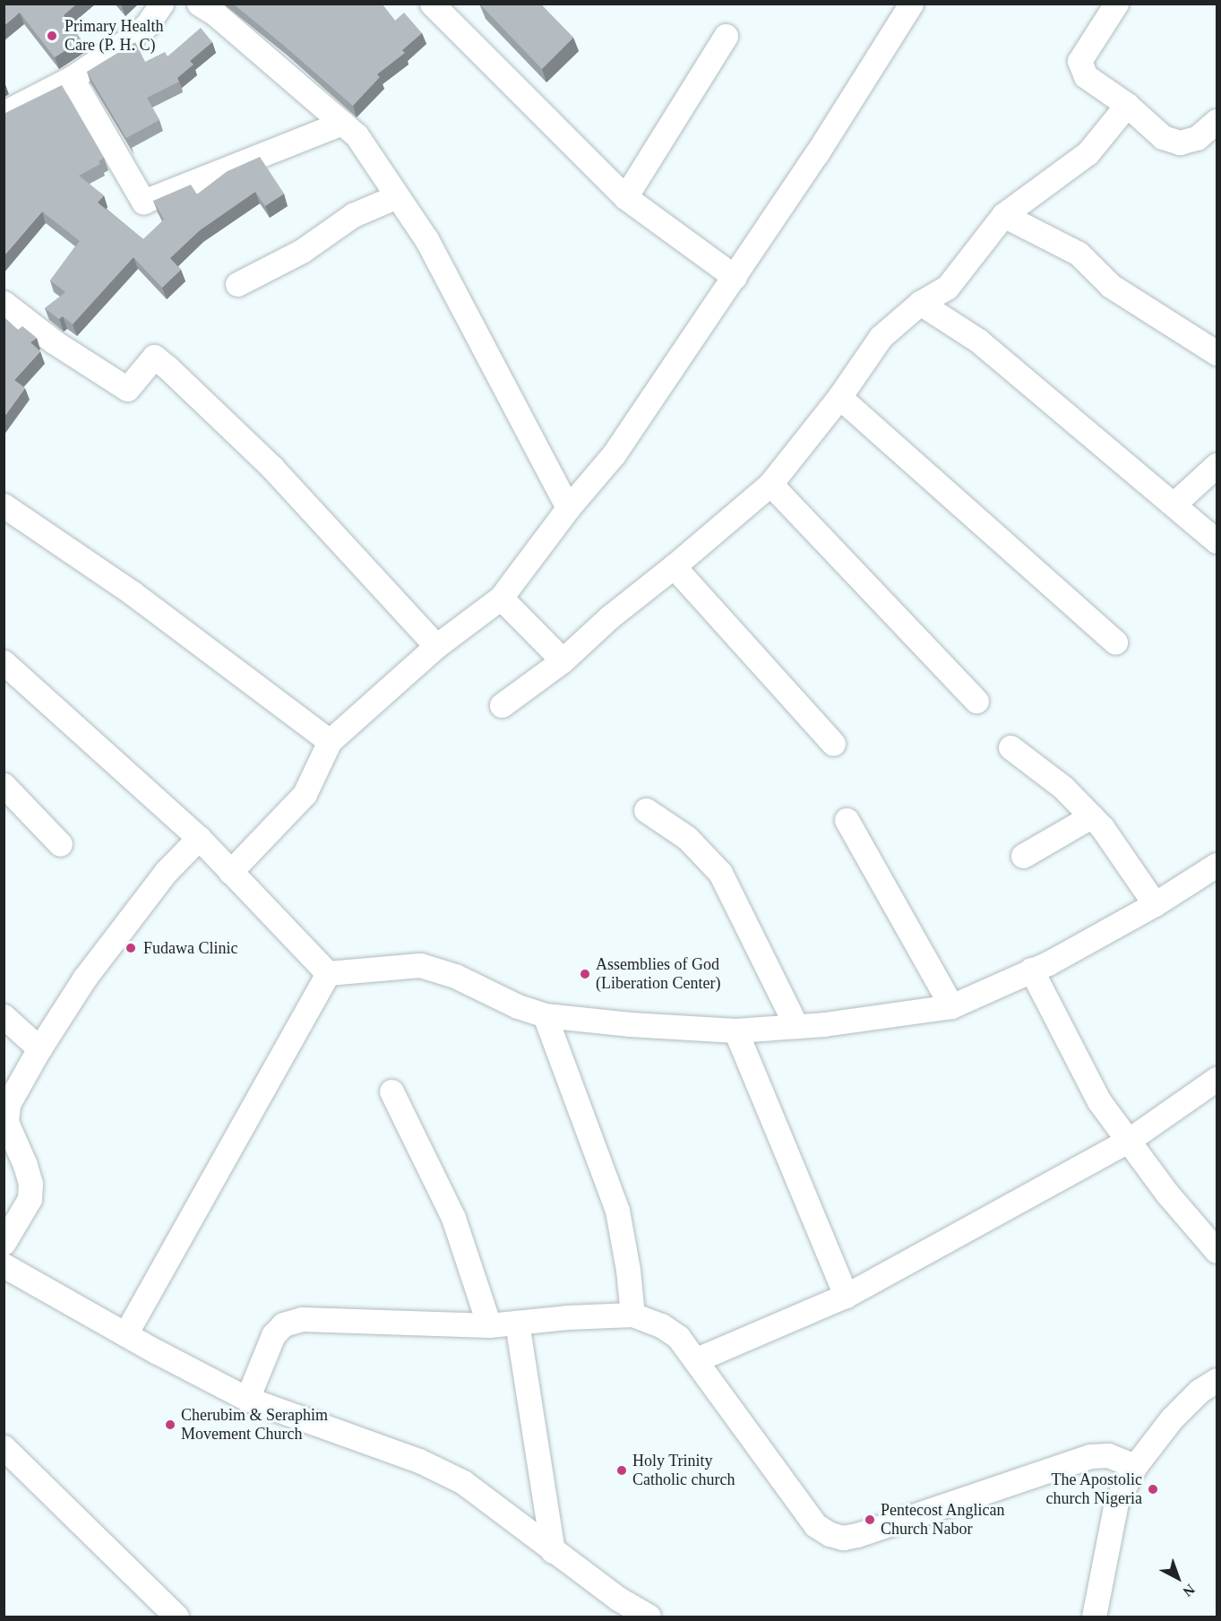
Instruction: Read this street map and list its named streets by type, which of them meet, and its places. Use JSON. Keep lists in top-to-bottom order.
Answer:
{
  "places": [
    "Primary Health Care (P. H. C)",
    "Fudawa Clinic",
    "Assemblies of God (Liberation Center)",
    "Cherubim & Seraphim Movement Church",
    "Holy Trinity Catholic church",
    "The Apostolic church Nigeria",
    "Pentecost Anglican Church Nabor"
  ],
  "north": "bottom right"
}
